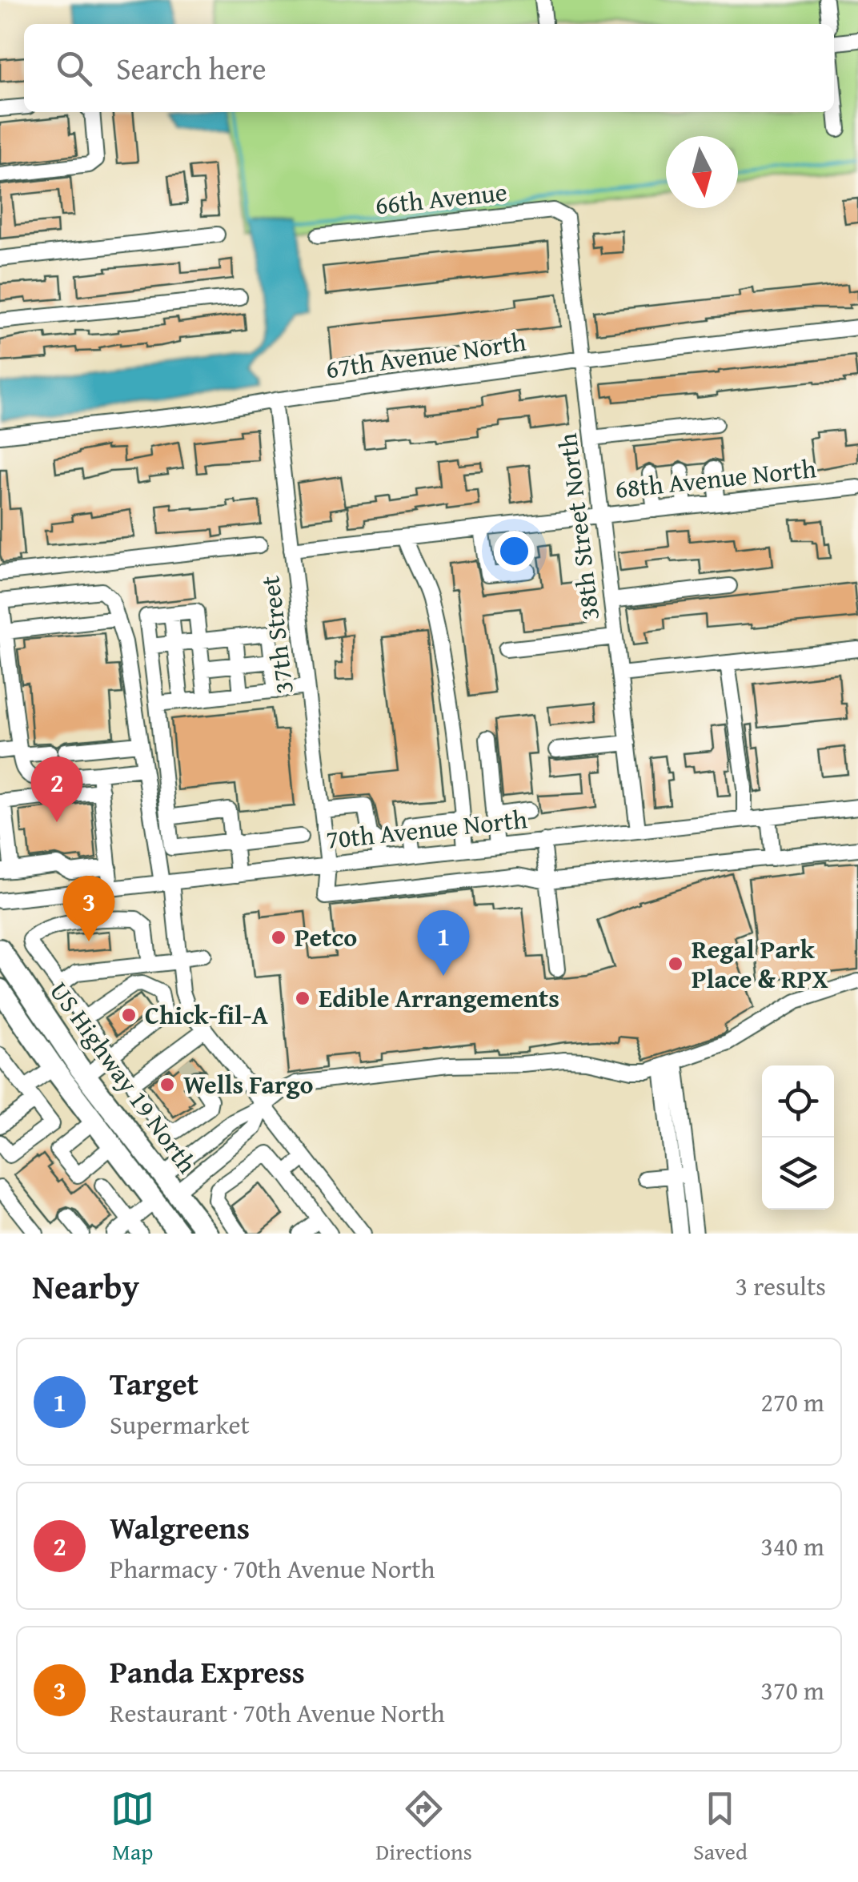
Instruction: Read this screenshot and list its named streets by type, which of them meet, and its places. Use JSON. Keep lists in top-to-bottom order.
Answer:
{
  "streets": {
    "highway": ["US Highway 19 North"],
    "street": [
      "66th Avenue",
      "67th Avenue North",
      "68th Avenue North",
      "38th Street North",
      "37th Street",
      "70th Avenue North"
    ]
  },
  "crossings": [
    ["66th Avenue", "38th Street North"],
    ["67th Avenue North", "38th Street North"],
    ["67th Avenue North", "37th Street"],
    ["68th Avenue North", "38th Street North"],
    ["68th Avenue North", "37th Street"],
    ["38th Street North", "70th Avenue North"],
    ["37th Street", "70th Avenue North"]
  ],
  "places": [
    "Petco",
    "Regal Park Place & RPX",
    "Edible Arrangements",
    "Chick-fil-A",
    "Wells Fargo"
  ],
  "north": "bottom",
  "page": {
    "search": "Search here",
    "pins": ["2", "3", "1"],
    "heading": ["Nearby", "3 results"],
    "list": [
      {
        "mark": "1",
        "name": "Target",
        "note": "Supermarket",
        "value": "270 m"
      },
      {
        "mark": "2",
        "name": "Walgreens",
        "note": "Pharmacy · 70th Avenue North",
        "value": "340 m"
      },
      {
        "mark": "3",
        "name": "Panda Express",
        "note": "Restaurant · 70th Avenue North",
        "value": "370 m"
      }
    ],
    "nav": ["Map", "Directions", "Saved"]
  }
}
